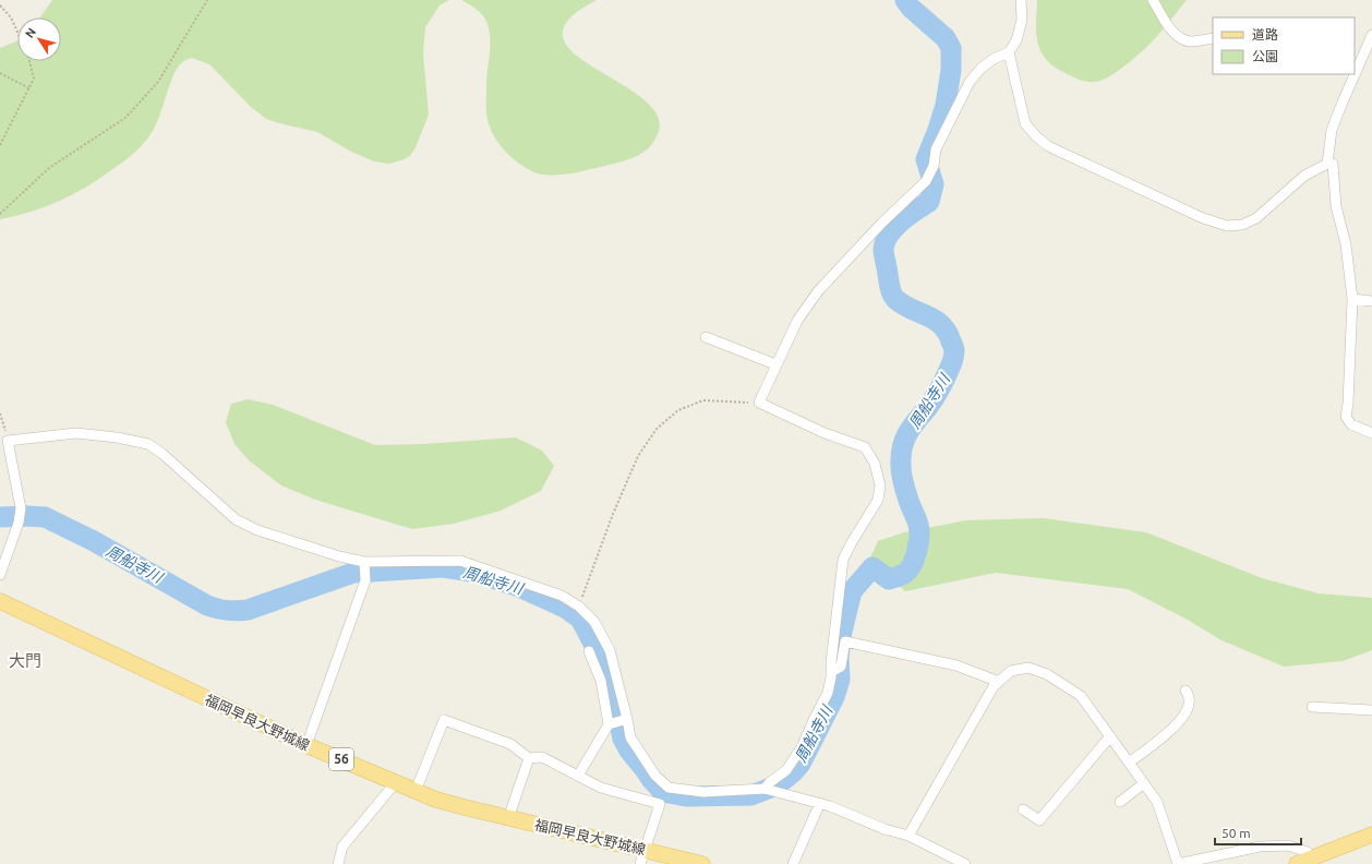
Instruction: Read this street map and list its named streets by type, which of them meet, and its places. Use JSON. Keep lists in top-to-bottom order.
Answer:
{
  "streets": {
    "main road": ["福岡早良大野城線", "56"]
  },
  "districts": ["大門"],
  "water": ["周船寺川"],
  "legend": ["道路", "公園"],
  "scale_bar": "50 m",
  "north": "top left"
}
